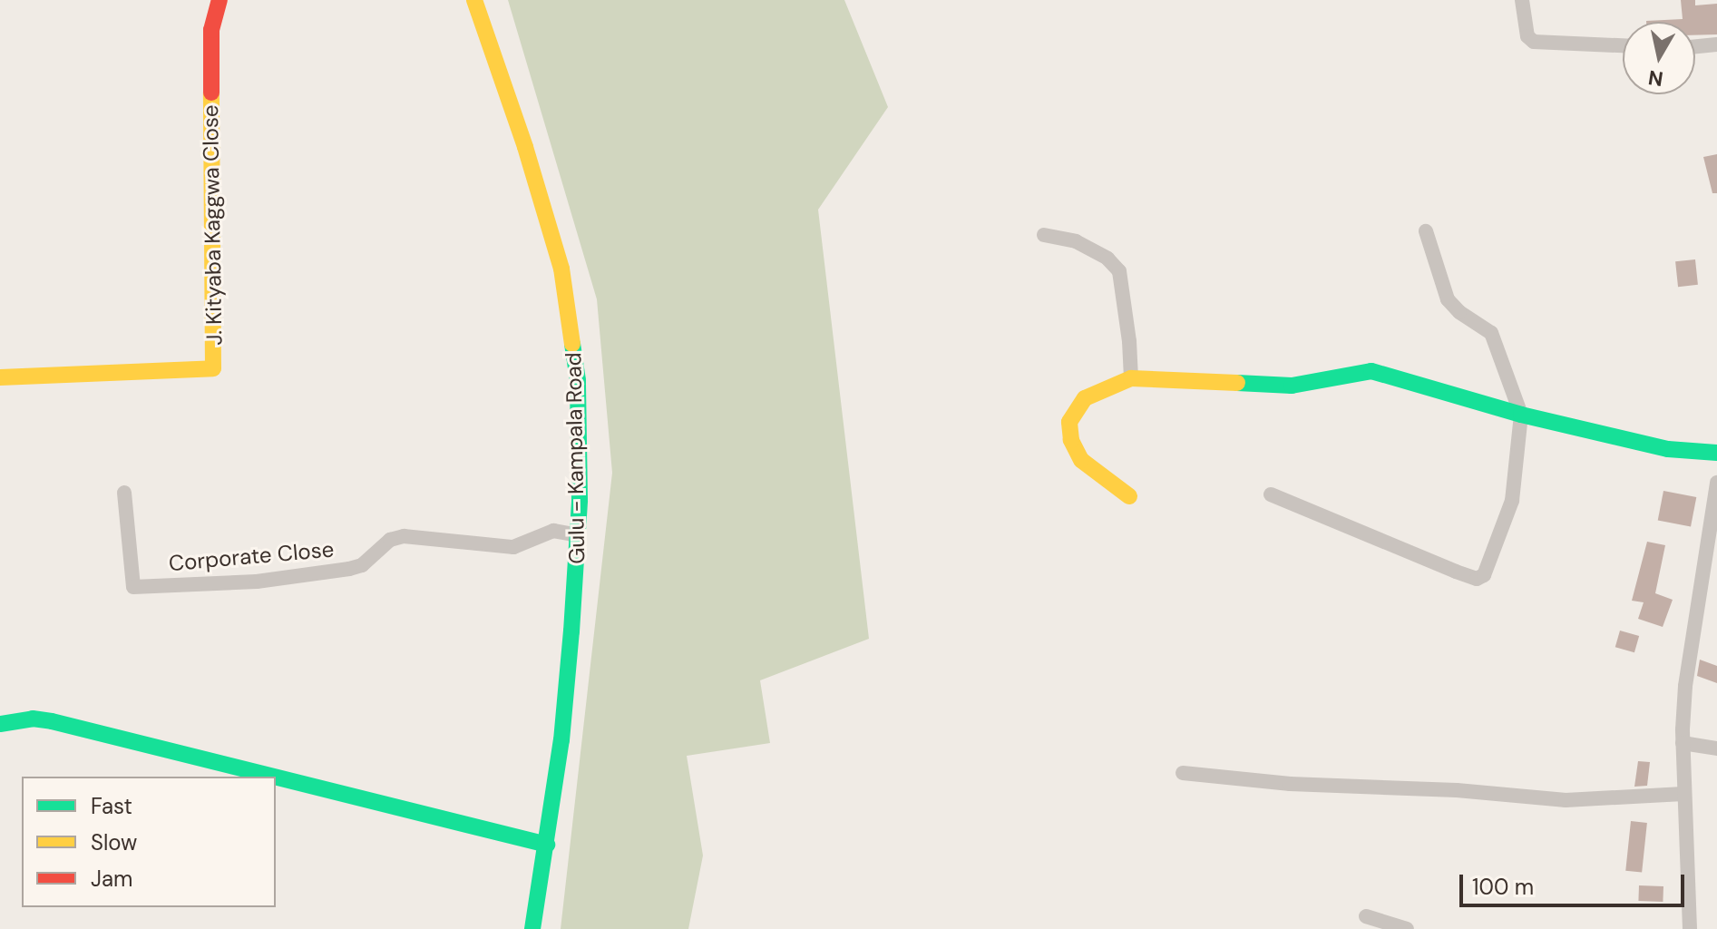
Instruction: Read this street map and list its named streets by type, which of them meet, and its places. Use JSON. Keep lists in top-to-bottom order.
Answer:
{
  "streets": {
    "street": ["J. Kityaba Kaggwa Close", "Gulu - Kampala Road", "Corporate Close"]
  },
  "crossings": [
    ["Gulu - Kampala Road", "Corporate Close"]
  ],
  "legend": ["Fast", "Slow", "Jam"],
  "scale_bar": "100 m",
  "north": "bottom"
}
